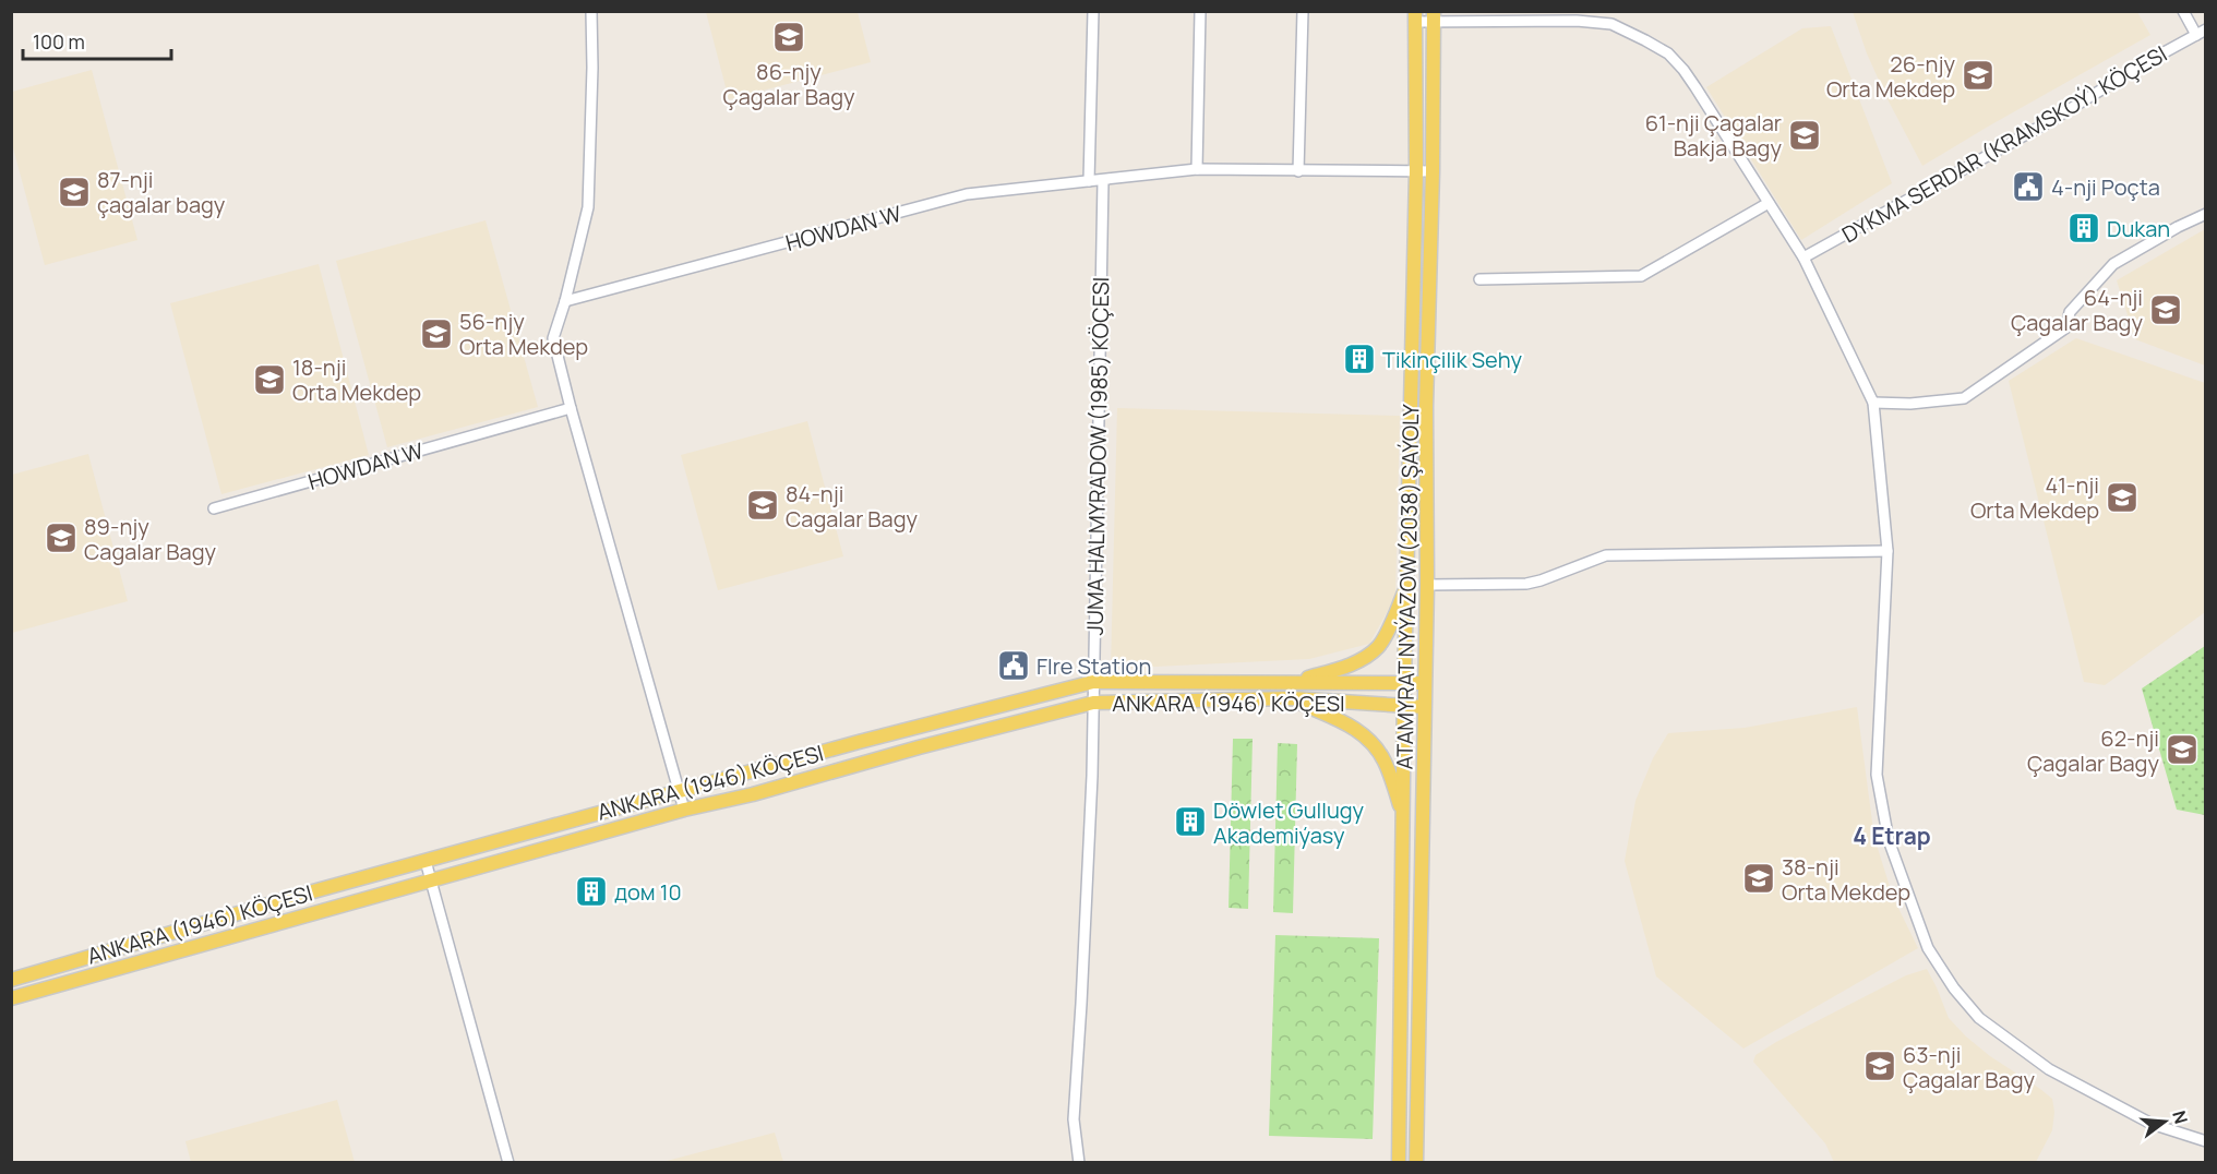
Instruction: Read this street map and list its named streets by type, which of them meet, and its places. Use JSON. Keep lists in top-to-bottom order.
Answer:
{
  "streets": {
    "main road": ["ATAMYRAT NYÝAZOW (2038) ŞAÝOLY", "ANKARA (1946) KÖÇESI"],
    "street": ["DYKMA SERDAR (KRAMSKOÝ) KÖÇESI", "HOWDAN W", "JUMA HALMYRADOW (1985) KÖÇESI"]
  },
  "crossings": [
    ["HOWDAN W", "JUMA HALMYRADOW (1985) KÖÇESI"],
    ["HOWDAN W", "ATAMYRAT NYÝAZOW (2038) ŞAÝOLY"],
    ["JUMA HALMYRADOW (1985) KÖÇESI", "ANKARA (1946) KÖÇESI"],
    ["ATAMYRAT NYÝAZOW (2038) ŞAÝOLY", "ANKARA (1946) KÖÇESI"]
  ],
  "districts": ["4 Etrap"],
  "places": {
    "school or university": [
      "86-njy Çagalar Bagy",
      "26-njy Orta Mekdep",
      "61-nji Çagalar Bakja Bagy",
      "87-nji çagalar bagy",
      "64-nji Çagalar Bagy",
      "56-njy Orta Mekdep",
      "18-nji Orta Mekdep",
      "41-nji Orta Mekdep",
      "84-nji Cagalar Bagy",
      "89-njy Cagalar Bagy",
      "62-nji Çagalar Bagy",
      "38-nji Orta Mekdep",
      "63-nji Çagalar Bagy"
    ],
    "public building": ["4-nji Poçta", "FIre Station"],
    "building": [
      "Dukan",
      "Tikinçilik Sehy",
      "Döwlet Gullugy Akademiýasy",
      "дом 10"
    ]
  },
  "scale_bar": "100 m",
  "north": "right"
}
